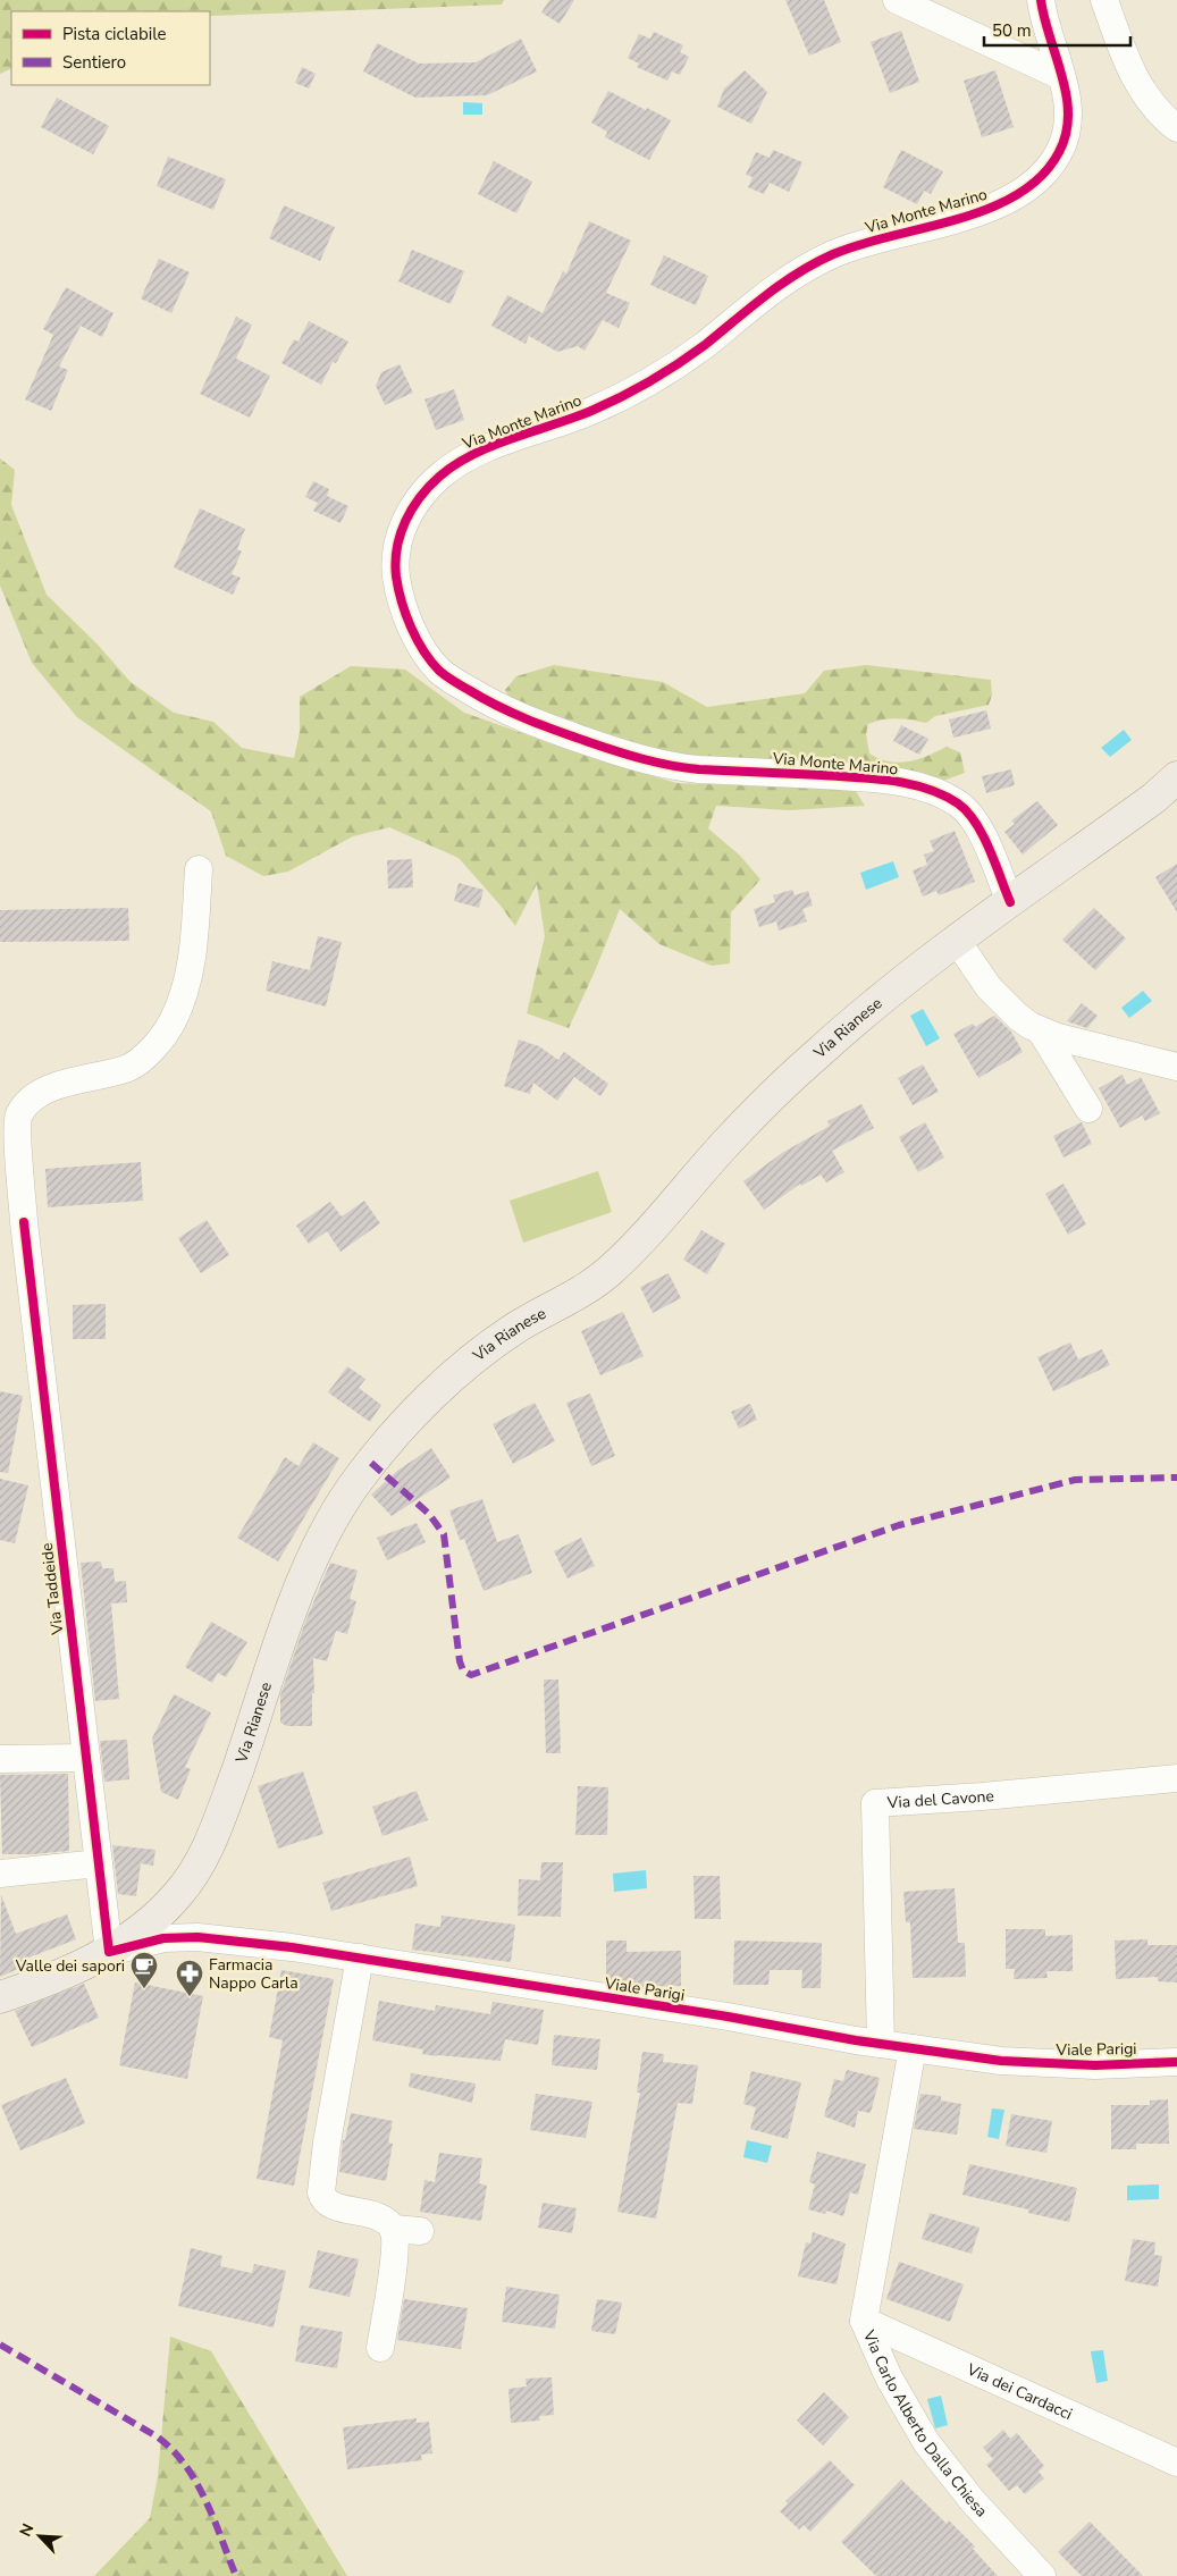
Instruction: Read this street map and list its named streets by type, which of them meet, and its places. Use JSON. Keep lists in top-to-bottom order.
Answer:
{
  "streets": {
    "main road": ["Via Rianese"],
    "street": [
      "Via Monte Marino",
      "Via Taddeide",
      "Via del Cavone",
      "Viale Parigi",
      "Via dei Cardacci",
      "Via Carlo Alberto Dalla Chiesa"
    ]
  },
  "crossings": [
    ["Via Monte Marino", "Via Rianese"],
    ["Via Rianese", "Via Taddeide"],
    ["Via Rianese", "Viale Parigi"],
    ["Via Taddeide", "Viale Parigi"],
    ["Via del Cavone", "Viale Parigi"],
    ["Viale Parigi", "Via Carlo Alberto Dalla Chiesa"],
    ["Via dei Cardacci", "Via Carlo Alberto Dalla Chiesa"]
  ],
  "places": {
    "cafe": ["Valle dei sapori"],
    "pharmacy": ["Farmacia Nappo Carla"]
  },
  "legend": ["Pista ciclabile", "Sentiero"],
  "scale_bar": "50 m",
  "north": "top left"
}
